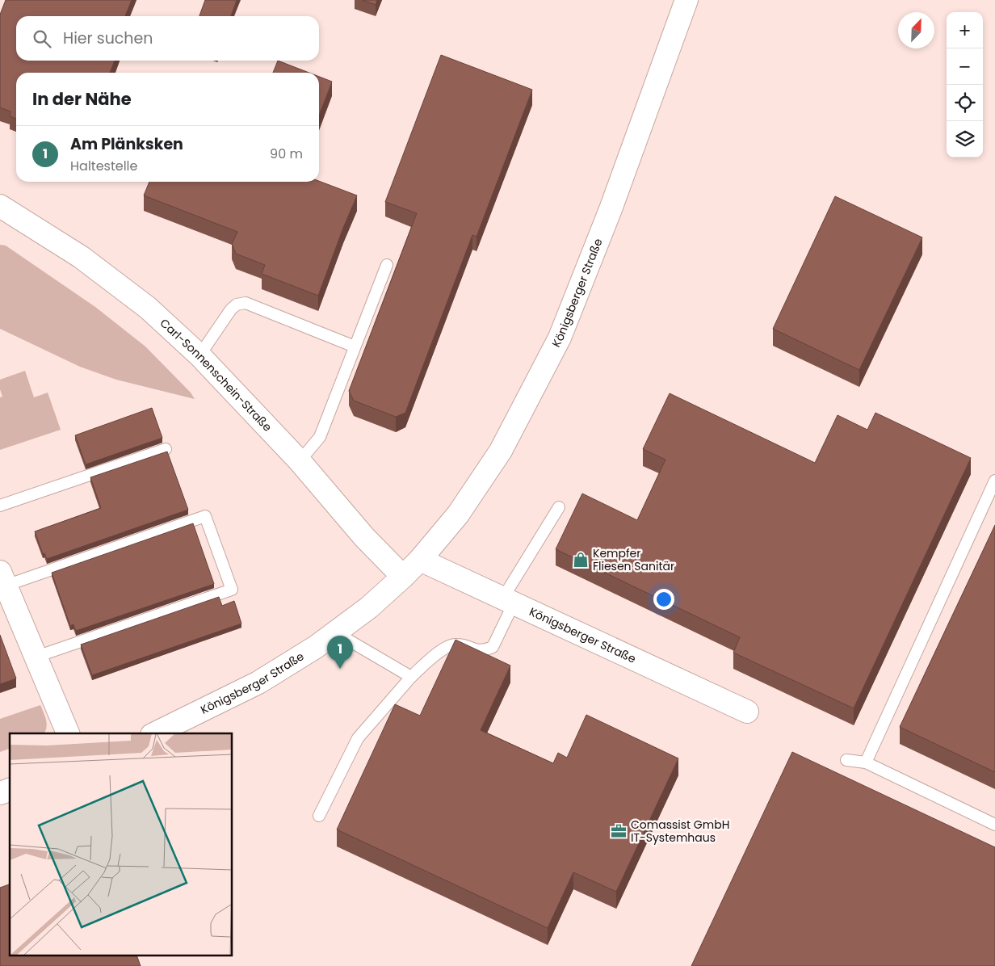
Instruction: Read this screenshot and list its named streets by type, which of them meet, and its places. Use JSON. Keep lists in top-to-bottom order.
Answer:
{
  "streets": {
    "street": ["Königsberger Straße", "Carl-Sonnenschein-Straße"]
  },
  "crossings": [
    ["Königsberger Straße", "Carl-Sonnenschein-Straße"]
  ],
  "places": {
    "shop": ["Kempfer Fliesen Sanitär"],
    "office": ["Comassist GmbH IT-Systemhaus"]
  },
  "north": "top right",
  "page": {
    "map_buttons": ["+", "−"],
    "search": "Hier suchen",
    "heading": "In der Nähe",
    "list": [
      {
        "mark": "1",
        "name": "Am Plänksken",
        "note": "Haltestelle",
        "value": "90 m"
      }
    ],
    "pins": "1"
  }
}
